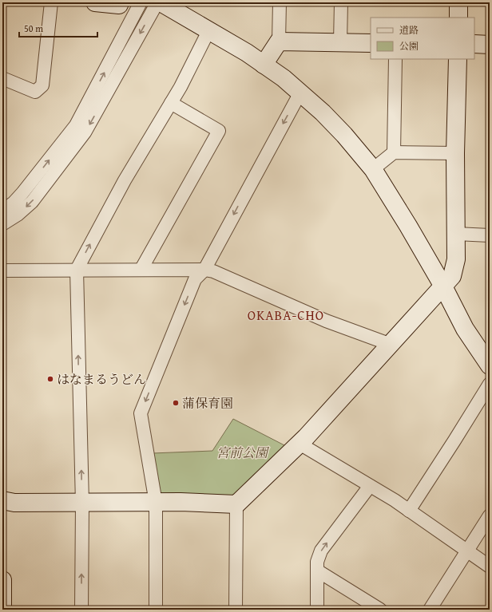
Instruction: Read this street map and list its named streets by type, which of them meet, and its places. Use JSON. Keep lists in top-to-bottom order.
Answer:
{
  "districts": ["OKABA-CHO"],
  "parks": ["宮前公園"],
  "places": ["はなまるうどん", "蒲保育園"],
  "legend": ["道路", "公園"],
  "scale_bar": "50 m"
}
